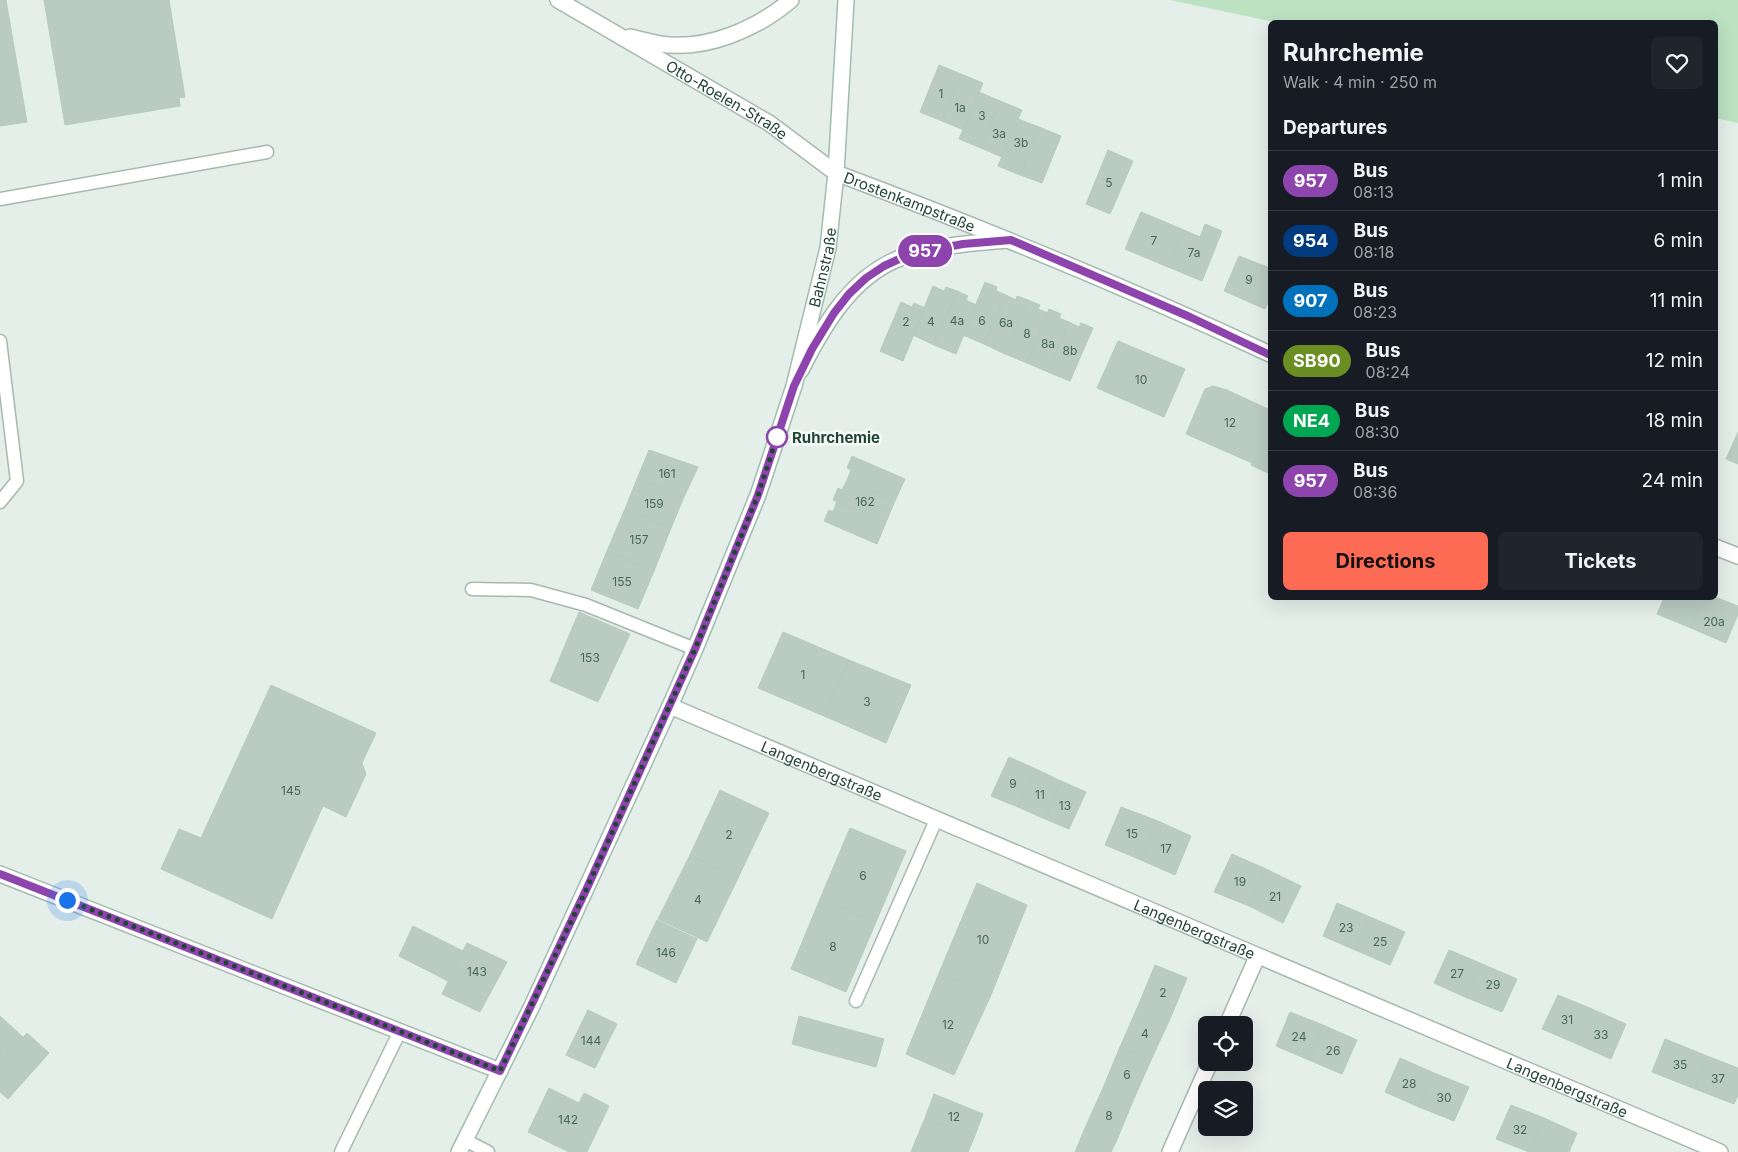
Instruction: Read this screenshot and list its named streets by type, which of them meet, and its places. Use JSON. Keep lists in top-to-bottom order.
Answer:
{
  "streets": {
    "street": [
      "Otto-Roelen-Straße",
      "Drostenkampstraße",
      "Bahnstraße",
      "Langenbergstraße"
    ]
  },
  "crossings": [
    ["Otto-Roelen-Straße", "Drostenkampstraße"],
    ["Otto-Roelen-Straße", "Bahnstraße"],
    ["Drostenkampstraße", "Bahnstraße"],
    ["Bahnstraße", "Langenbergstraße"]
  ],
  "places": ["Ruhrchemie"],
  "lines": ["bus line 957"],
  "house_numbers": [
    "1",
    "1a",
    "3",
    "3a",
    "3b",
    "5",
    "7",
    "7a",
    "9",
    "4a",
    "6",
    "2",
    "4",
    "6a",
    "8",
    "8a",
    "8b",
    "10",
    "12",
    "161",
    "162",
    "159",
    "157",
    "155",
    "20a",
    "153",
    "1",
    "3",
    "9",
    "145",
    "11",
    "13",
    "15",
    "2",
    "17",
    "6",
    "19",
    "21",
    "4",
    "23",
    "10",
    "25",
    "8",
    "146",
    "143",
    "27",
    "29",
    "2",
    "31",
    "12",
    "4",
    "33",
    "24",
    "144",
    "26",
    "35",
    "6",
    "37",
    "28",
    "30",
    "8",
    "12",
    "142",
    "32"
  ],
  "page": {
    "on_map": "957",
    "heading": [
      ["Ruhrchemie", "Walk · 4 min · 250 m"],
      "Departures"
    ],
    "list": [
      {
        "mark": "957",
        "name": "Bus",
        "note": "08:13",
        "value": "1 min"
      },
      {
        "mark": "954",
        "name": "Bus",
        "note": "08:18",
        "value": "6 min"
      },
      {
        "mark": "907",
        "name": "Bus",
        "note": "08:23",
        "value": "11 min"
      },
      {
        "mark": "SB90",
        "name": "Bus",
        "note": "08:24",
        "value": "12 min"
      },
      {
        "mark": "NE4",
        "name": "Bus",
        "note": "08:30",
        "value": "18 min"
      },
      {
        "mark": "957",
        "name": "Bus",
        "note": "08:36",
        "value": "24 min"
      }
    ],
    "buttons": ["Directions", "Tickets"]
  }
}
